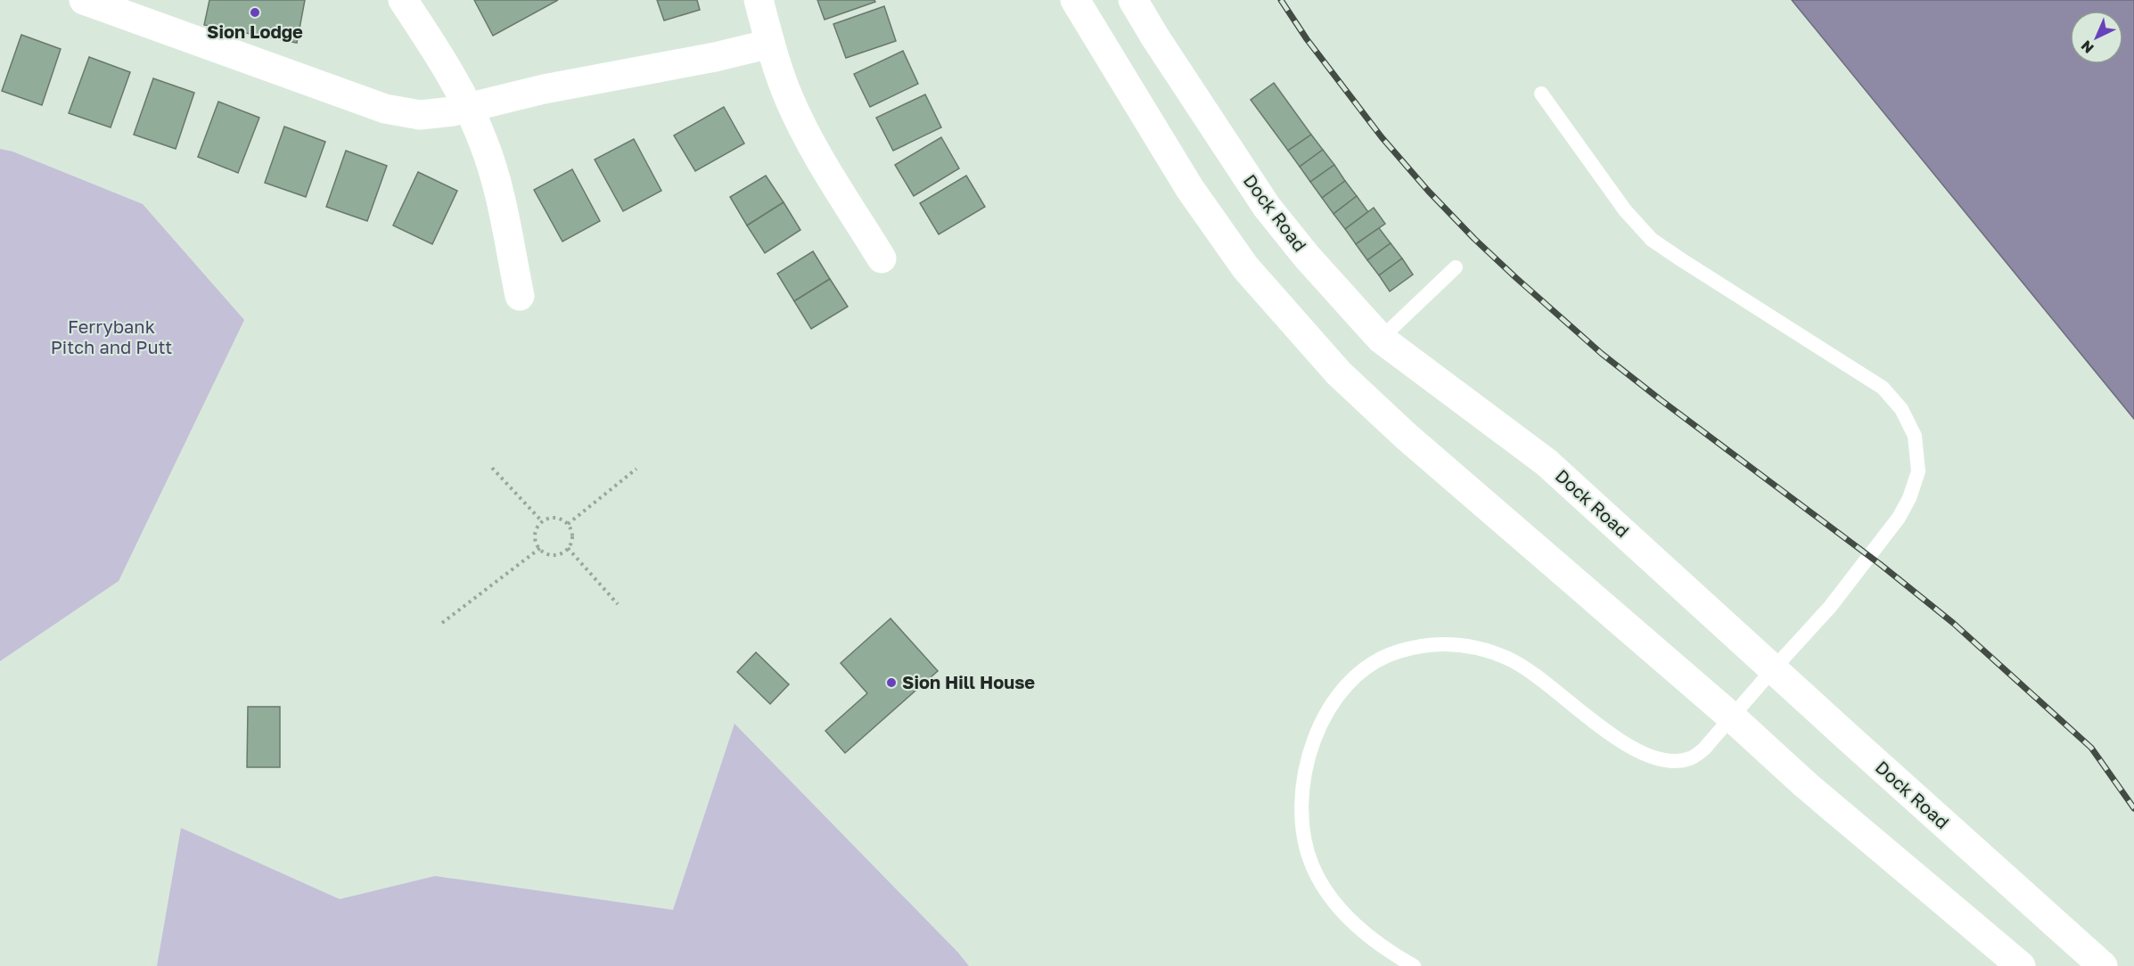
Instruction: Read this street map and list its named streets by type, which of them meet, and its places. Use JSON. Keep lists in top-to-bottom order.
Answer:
{
  "streets": {
    "main road": ["Dock Road"]
  },
  "parks": ["Ferrybank Pitch and Putt"],
  "places": ["Sion Lodge", "Sion Hill House"],
  "north": "bottom left"
}
